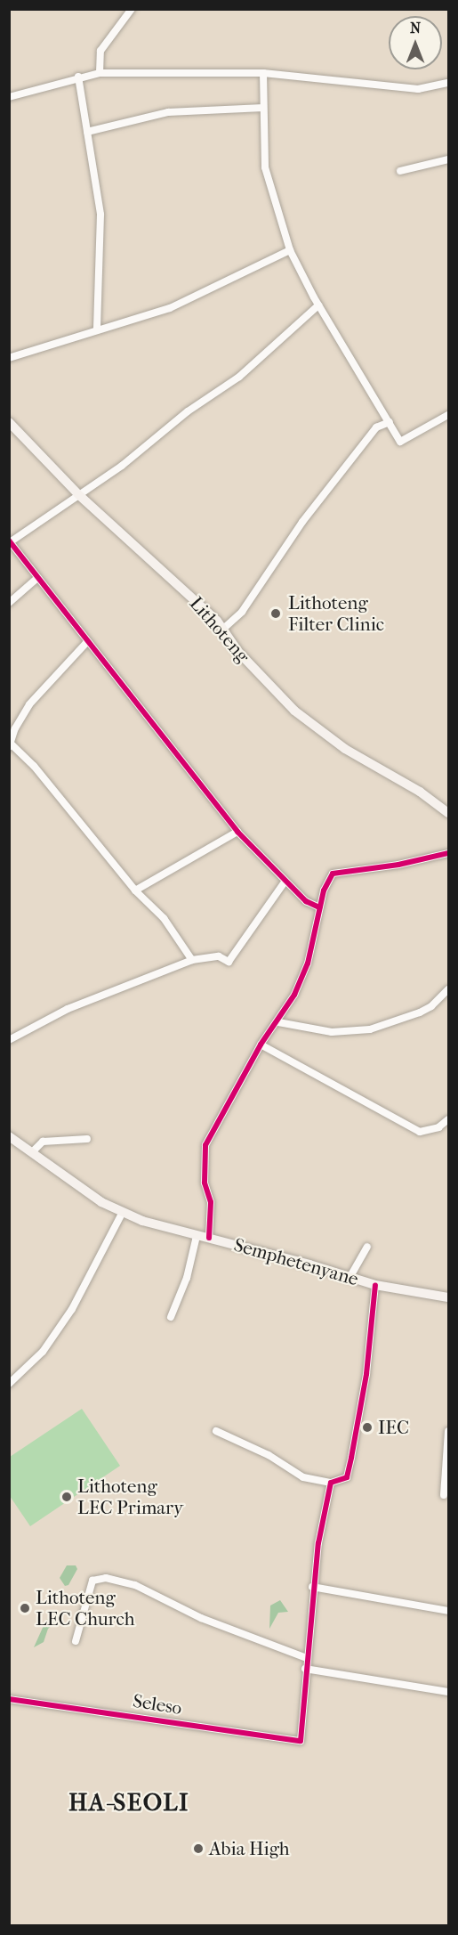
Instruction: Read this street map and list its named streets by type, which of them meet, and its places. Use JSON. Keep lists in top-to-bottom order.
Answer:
{
  "streets": {
    "main road": ["Lithoteng", "Semphetenyane"],
    "street": ["Seleso"]
  },
  "districts": ["HA-SEOLI"],
  "places": [
    "Lithoteng Filter Clinic",
    "IEC",
    "Lithoteng LEC Primary",
    "Lithoteng LEC Church",
    "Abia High"
  ],
  "north": "top"
}
